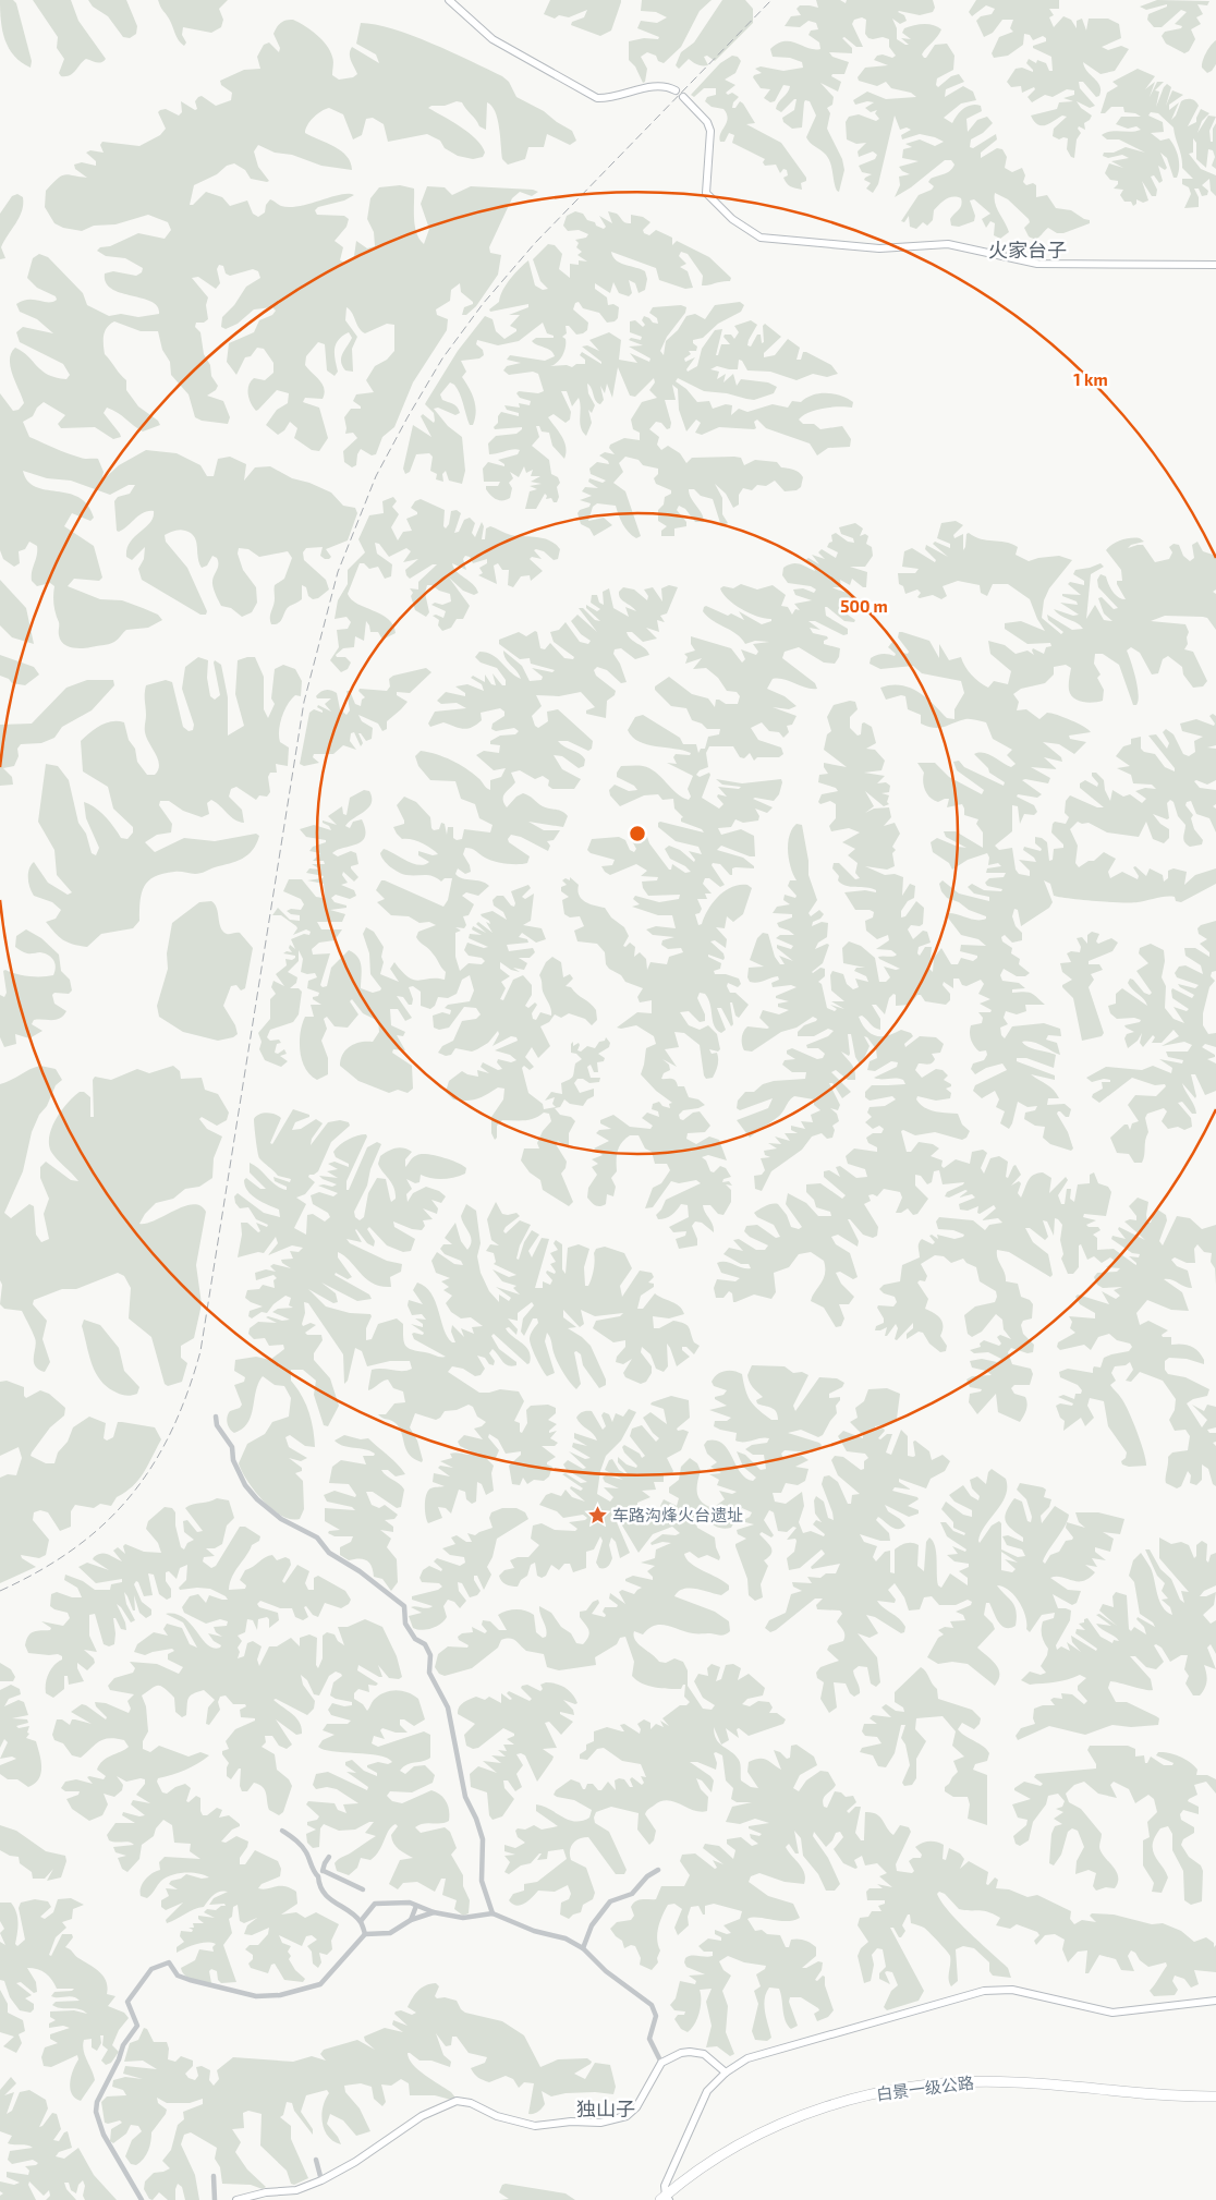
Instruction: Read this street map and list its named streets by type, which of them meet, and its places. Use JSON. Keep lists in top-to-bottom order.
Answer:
{
  "streets": {
    "highway": ["白景一级公路"]
  },
  "districts": ["火家台子", "独山子"],
  "places": {
    "place": ["车路沟烽火台遗址"]
  },
  "rings": ["1 km", "500 m"]
}
